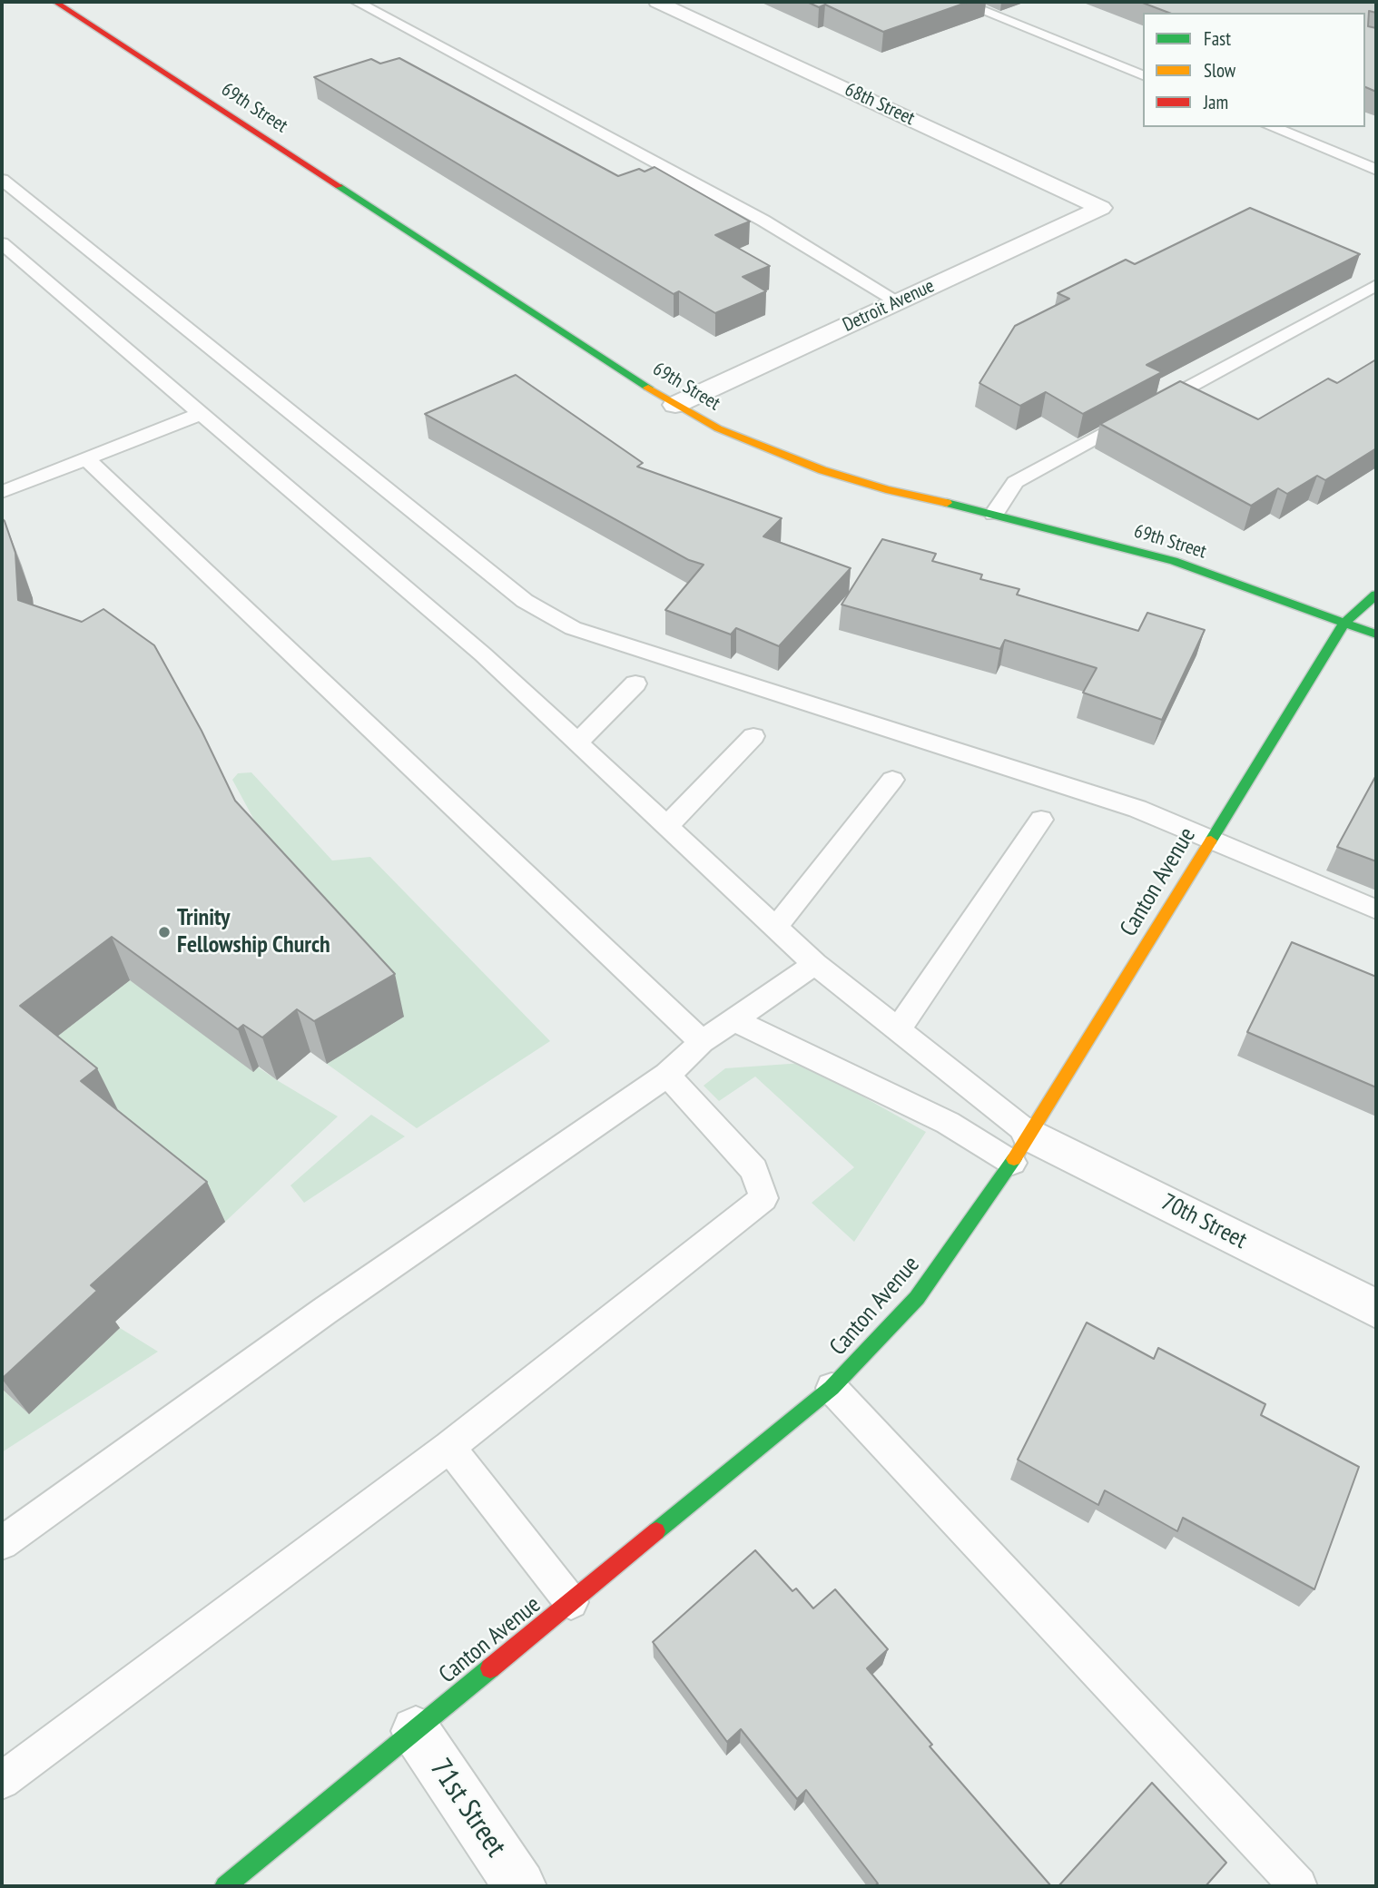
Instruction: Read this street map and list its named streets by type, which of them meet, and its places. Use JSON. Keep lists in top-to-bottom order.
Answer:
{
  "streets": {
    "street": [
      "68th Street",
      "69th Street",
      "Detroit Avenue",
      "Canton Avenue",
      "70th Street",
      "71st Street"
    ]
  },
  "crossings": [
    ["68th Street", "Detroit Avenue"],
    ["69th Street", "Detroit Avenue"],
    ["69th Street", "Canton Avenue"],
    ["Canton Avenue", "70th Street"],
    ["Canton Avenue", "71st Street"]
  ],
  "places": ["Trinity Fellowship Church"],
  "legend": ["Fast", "Slow", "Jam"]
}
